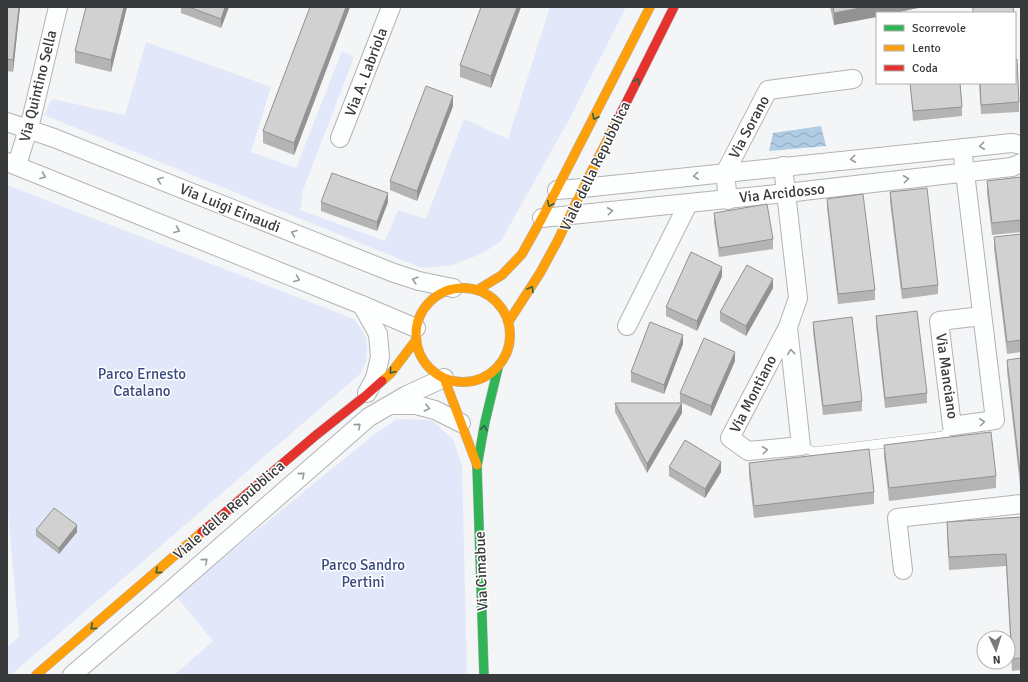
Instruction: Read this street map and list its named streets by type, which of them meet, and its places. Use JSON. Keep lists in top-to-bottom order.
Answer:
{
  "streets": {
    "main road": ["Viale della Repubblica", "Via Cimabue"],
    "street": [
      "Via A. Labriola",
      "Via Quintino Sella",
      "Via Sorano",
      "Via Arcidosso",
      "Via Luigi Einaudi",
      "Via Manciano",
      "Via Montiano"
    ]
  },
  "crossings": [
    ["Via Quintino Sella", "Via Luigi Einaudi"],
    ["Via Sorano", "Via Arcidosso"],
    ["Viale della Repubblica", "Via Arcidosso"],
    ["Viale della Repubblica", "Via Luigi Einaudi"],
    ["Viale della Repubblica", "Via Cimabue"],
    ["Via Arcidosso", "Via Manciano"],
    ["Via Arcidosso", "Via Montiano"],
    ["Via Luigi Einaudi", "Via Cimabue"]
  ],
  "parks": ["Parco Ernesto Catalano", "Parco Sandro Pertini"],
  "legend": ["Scorrevole", "Lento", "Coda"],
  "north": "bottom"
}
